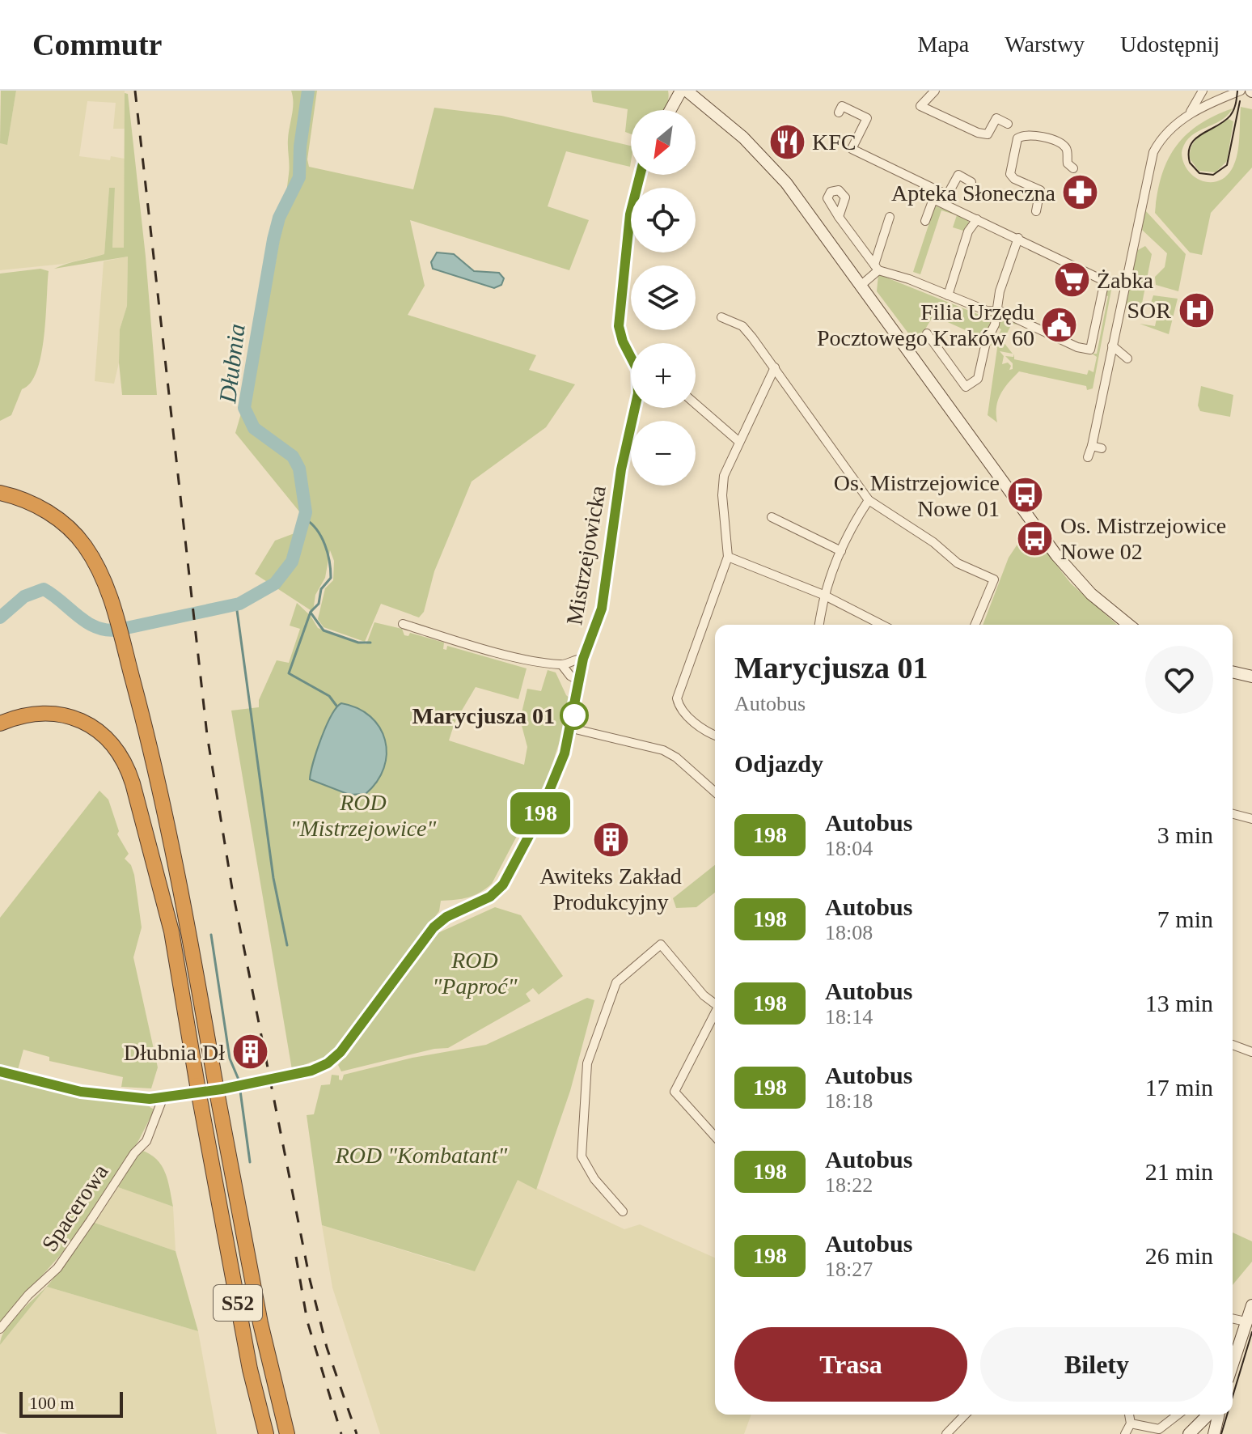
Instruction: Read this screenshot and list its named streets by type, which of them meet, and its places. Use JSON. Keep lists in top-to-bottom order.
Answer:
{
  "streets": {
    "highway": ["S52"],
    "street": ["Mistrzejowicka", "Spacerowa"]
  },
  "crossings": [
    ["Mistrzejowicka", "Spacerowa"]
  ],
  "water": ["Dłubnia"],
  "parks": ["ROD \"Mistrzejowice\"", "ROD \"Paproć\"", "ROD \"Kombatant\""],
  "places": {
    "restaurant": ["KFC"],
    "pharmacy": ["Apteka Słoneczna"],
    "supermarket": ["Żabka"],
    "hospital": ["SOR"],
    "public building": ["Filia Urzędu Pocztowego Kraków 60"],
    "bus stop": ["Os. Mistrzejowice Nowe 01", "Os. Mistrzejowice Nowe 02"],
    "other": ["Marycjusza 01"],
    "building": ["Awiteks Zakład Produkcyjny", "Dłubnia Dł"]
  },
  "lines": ["bus line 198"],
  "scale_bar": "100 m",
  "north": "bottom left",
  "page": {
    "header": "Commutr",
    "nav": ["Mapa", "Warstwy", "Udostępnij"],
    "on_map": "198",
    "map_buttons": ["+", "−"],
    "heading": [
      ["Marycjusza 01", "Autobus"],
      "Odjazdy"
    ],
    "list": [
      {
        "mark": "198",
        "name": "Autobus",
        "note": "18:04",
        "value": "3 min"
      },
      {
        "mark": "198",
        "name": "Autobus",
        "note": "18:08",
        "value": "7 min"
      },
      {
        "mark": "198",
        "name": "Autobus",
        "note": "18:14",
        "value": "13 min"
      },
      {
        "mark": "198",
        "name": "Autobus",
        "note": "18:18",
        "value": "17 min"
      },
      {
        "mark": "198",
        "name": "Autobus",
        "note": "18:22",
        "value": "21 min"
      },
      {
        "mark": "198",
        "name": "Autobus",
        "note": "18:27",
        "value": "26 min"
      }
    ],
    "buttons": ["Trasa", "Bilety"],
    "scale": "100 m"
  }
}
